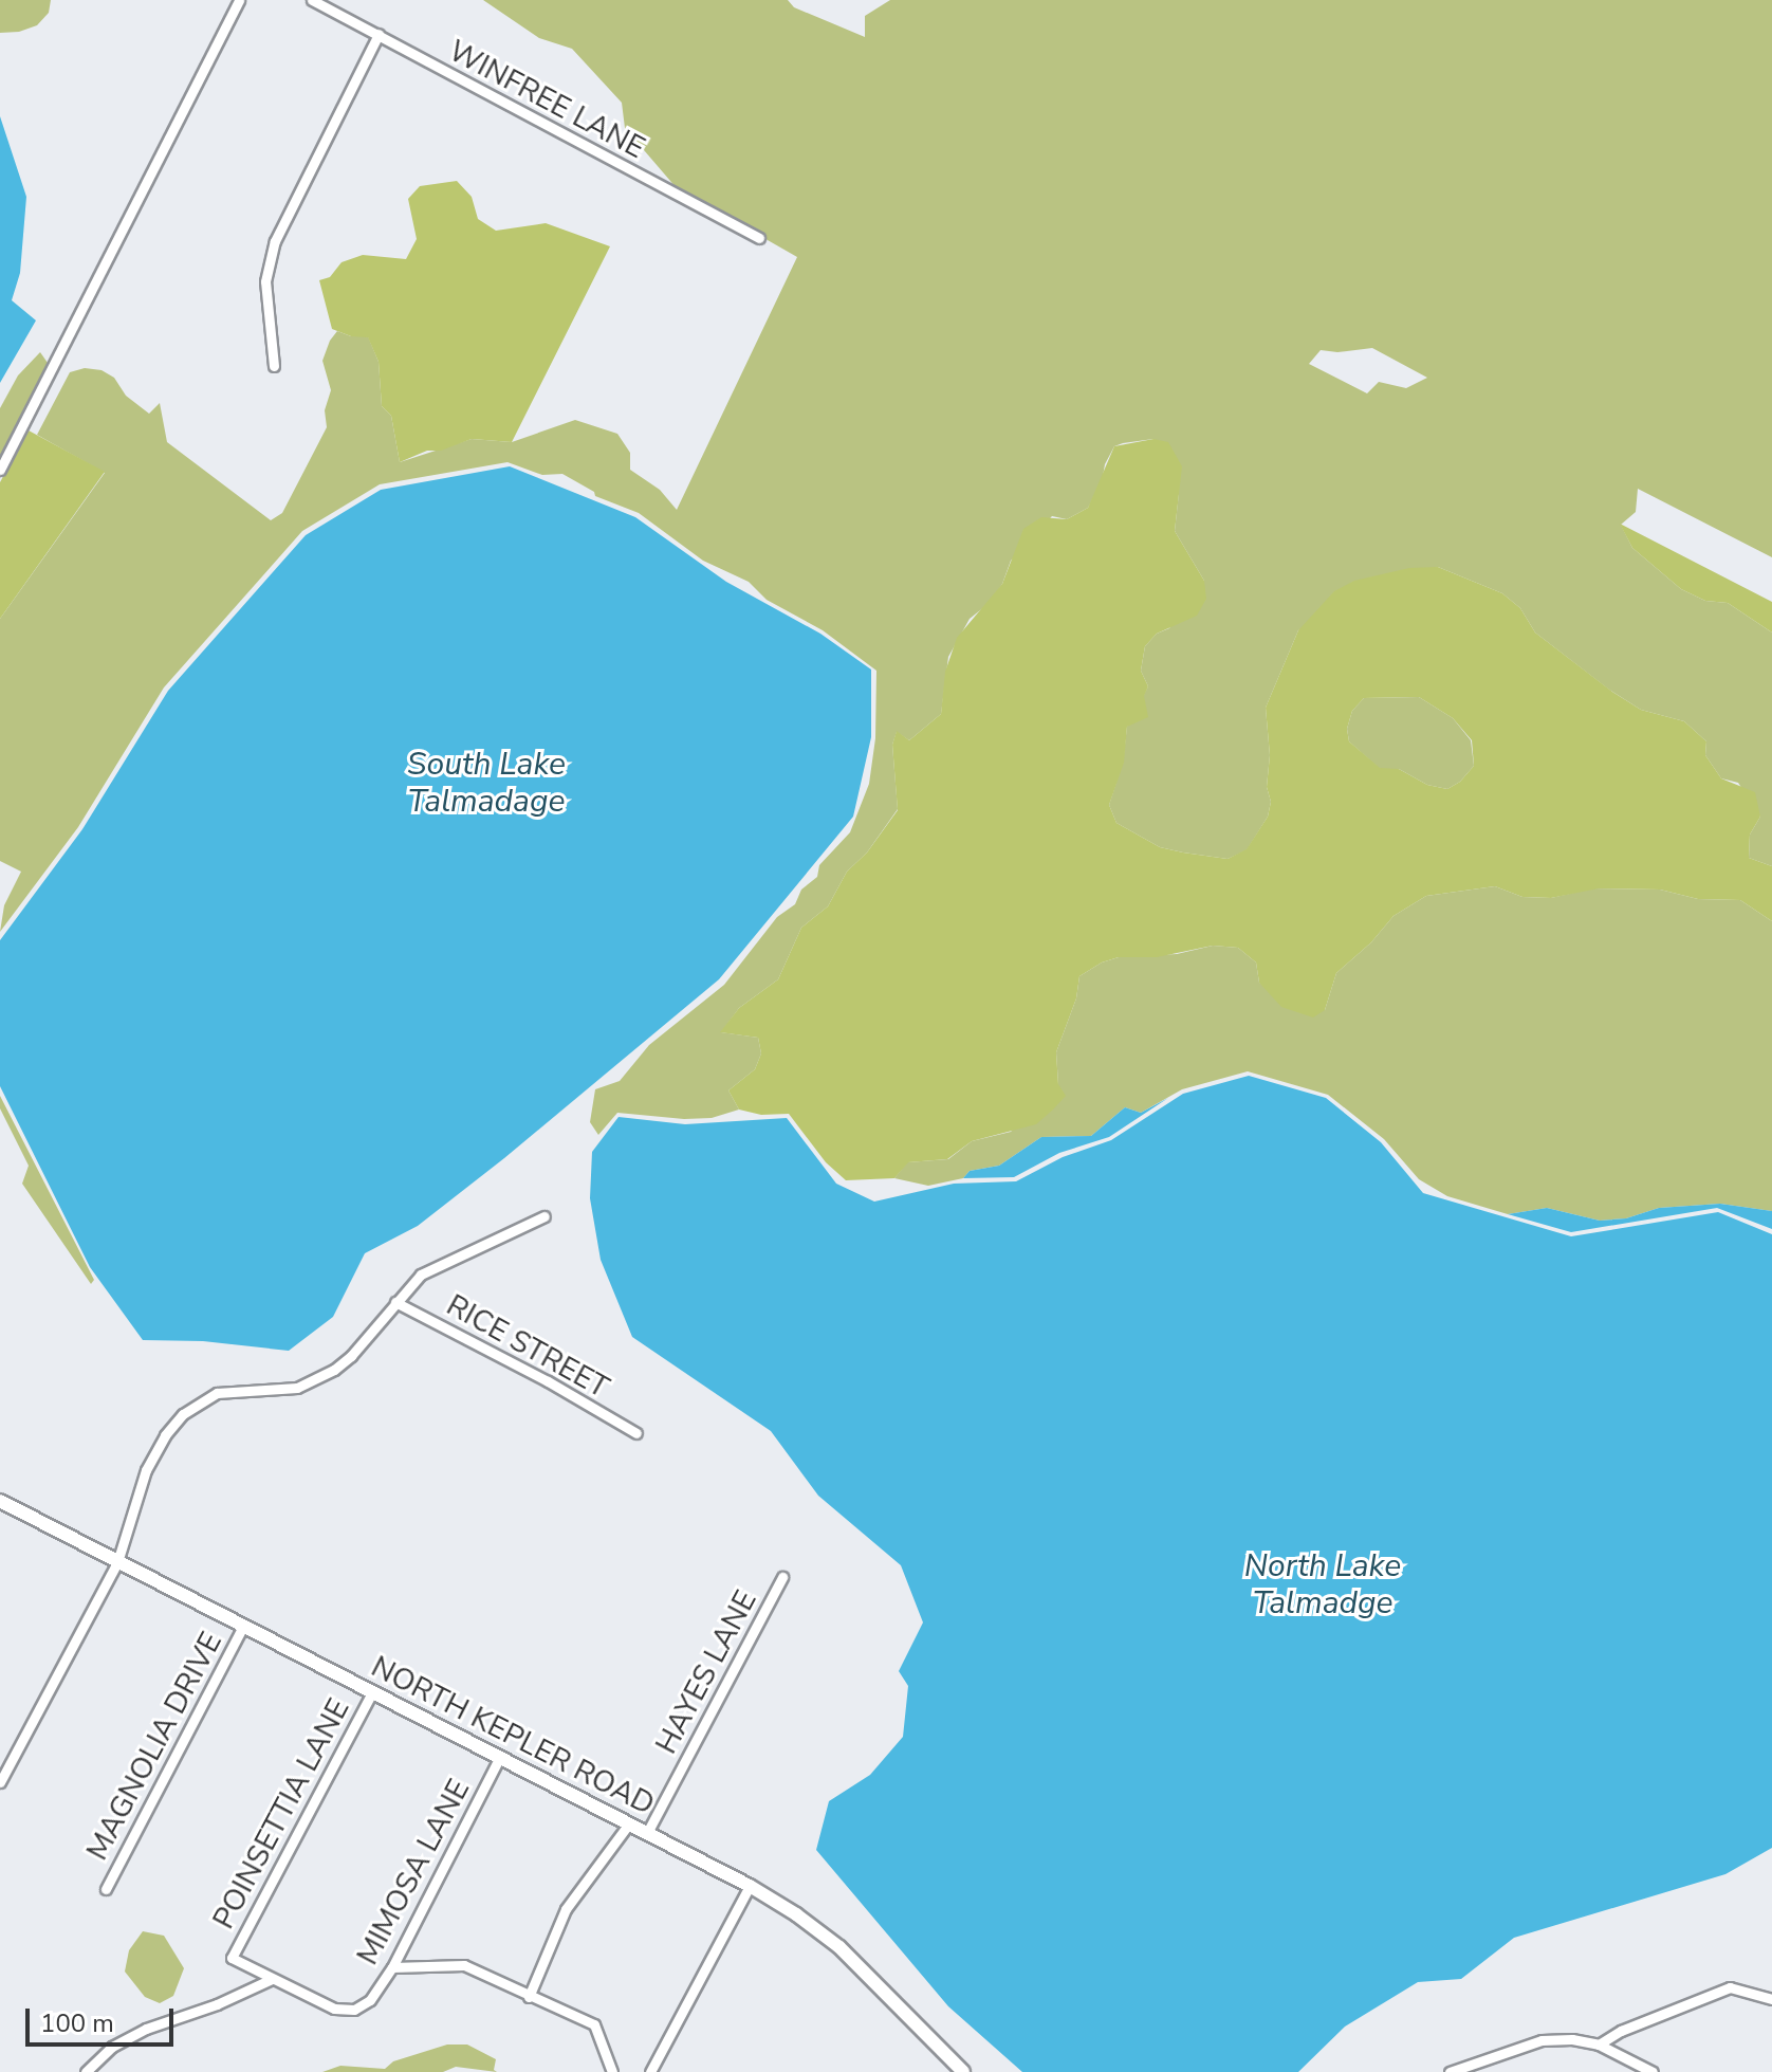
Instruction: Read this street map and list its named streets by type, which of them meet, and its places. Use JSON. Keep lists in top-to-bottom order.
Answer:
{
  "streets": {
    "main road": ["NORTH KEPLER ROAD"],
    "street": [
      "WINFREE LANE",
      "RICE STREET",
      "HAYES LANE",
      "MAGNOLIA DRIVE",
      "POINSETTIA LANE",
      "MIMOSA LANE"
    ]
  },
  "crossings": [
    ["HAYES LANE", "NORTH KEPLER ROAD"],
    ["NORTH KEPLER ROAD", "MAGNOLIA DRIVE"],
    ["NORTH KEPLER ROAD", "POINSETTIA LANE"],
    ["NORTH KEPLER ROAD", "MIMOSA LANE"],
    ["POINSETTIA LANE", "MIMOSA LANE"]
  ],
  "water": ["South Lake Talmadage", "North Lake Talmadge"],
  "scale_bar": "100 m"
}
